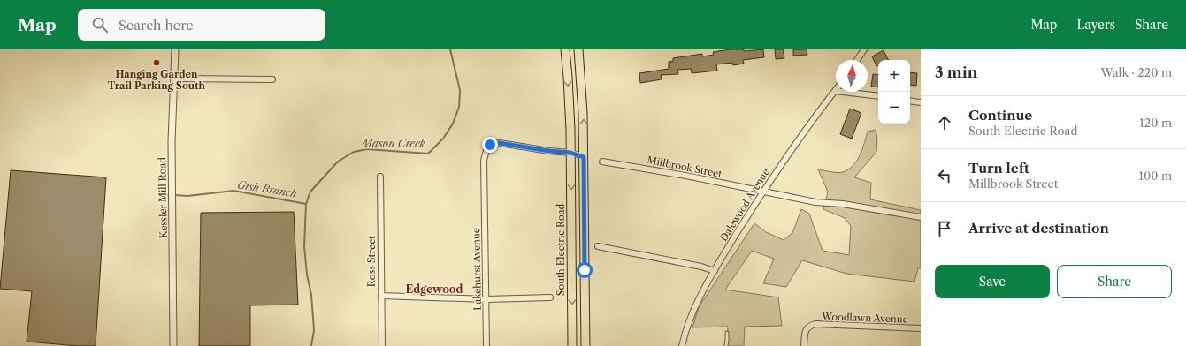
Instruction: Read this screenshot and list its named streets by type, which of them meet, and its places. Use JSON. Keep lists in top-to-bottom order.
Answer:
{
  "streets": {
    "main road": ["South Electric Road"],
    "street": [
      "Millbrook Street",
      "Kessler Mill Road",
      "Dalewood Avenue",
      "Ross Street",
      "Lakehurst Avenue",
      "Woodlawn Avenue"
    ]
  },
  "crossings": [
    ["Millbrook Street", "Dalewood Avenue"],
    ["South Electric Road", "Lakehurst Avenue"]
  ],
  "districts": ["Edgewood"],
  "water": ["Mason Creek", "Gish Branch"],
  "places": ["Hanging Garden Trail Parking South"],
  "north": "top",
  "page": {
    "header": "Map",
    "search": "Search here",
    "nav": ["Map", "Layers", "Share"],
    "heading": ["3 min", "Walk · 220 m"],
    "map_buttons": ["+", "−"],
    "list": [
      ["Continue", "South Electric Road", "120 m"],
      ["Turn left", "Millbrook Street", "100 m"],
      "Arrive at destination"
    ],
    "buttons": ["Save", "Share"]
  }
}
